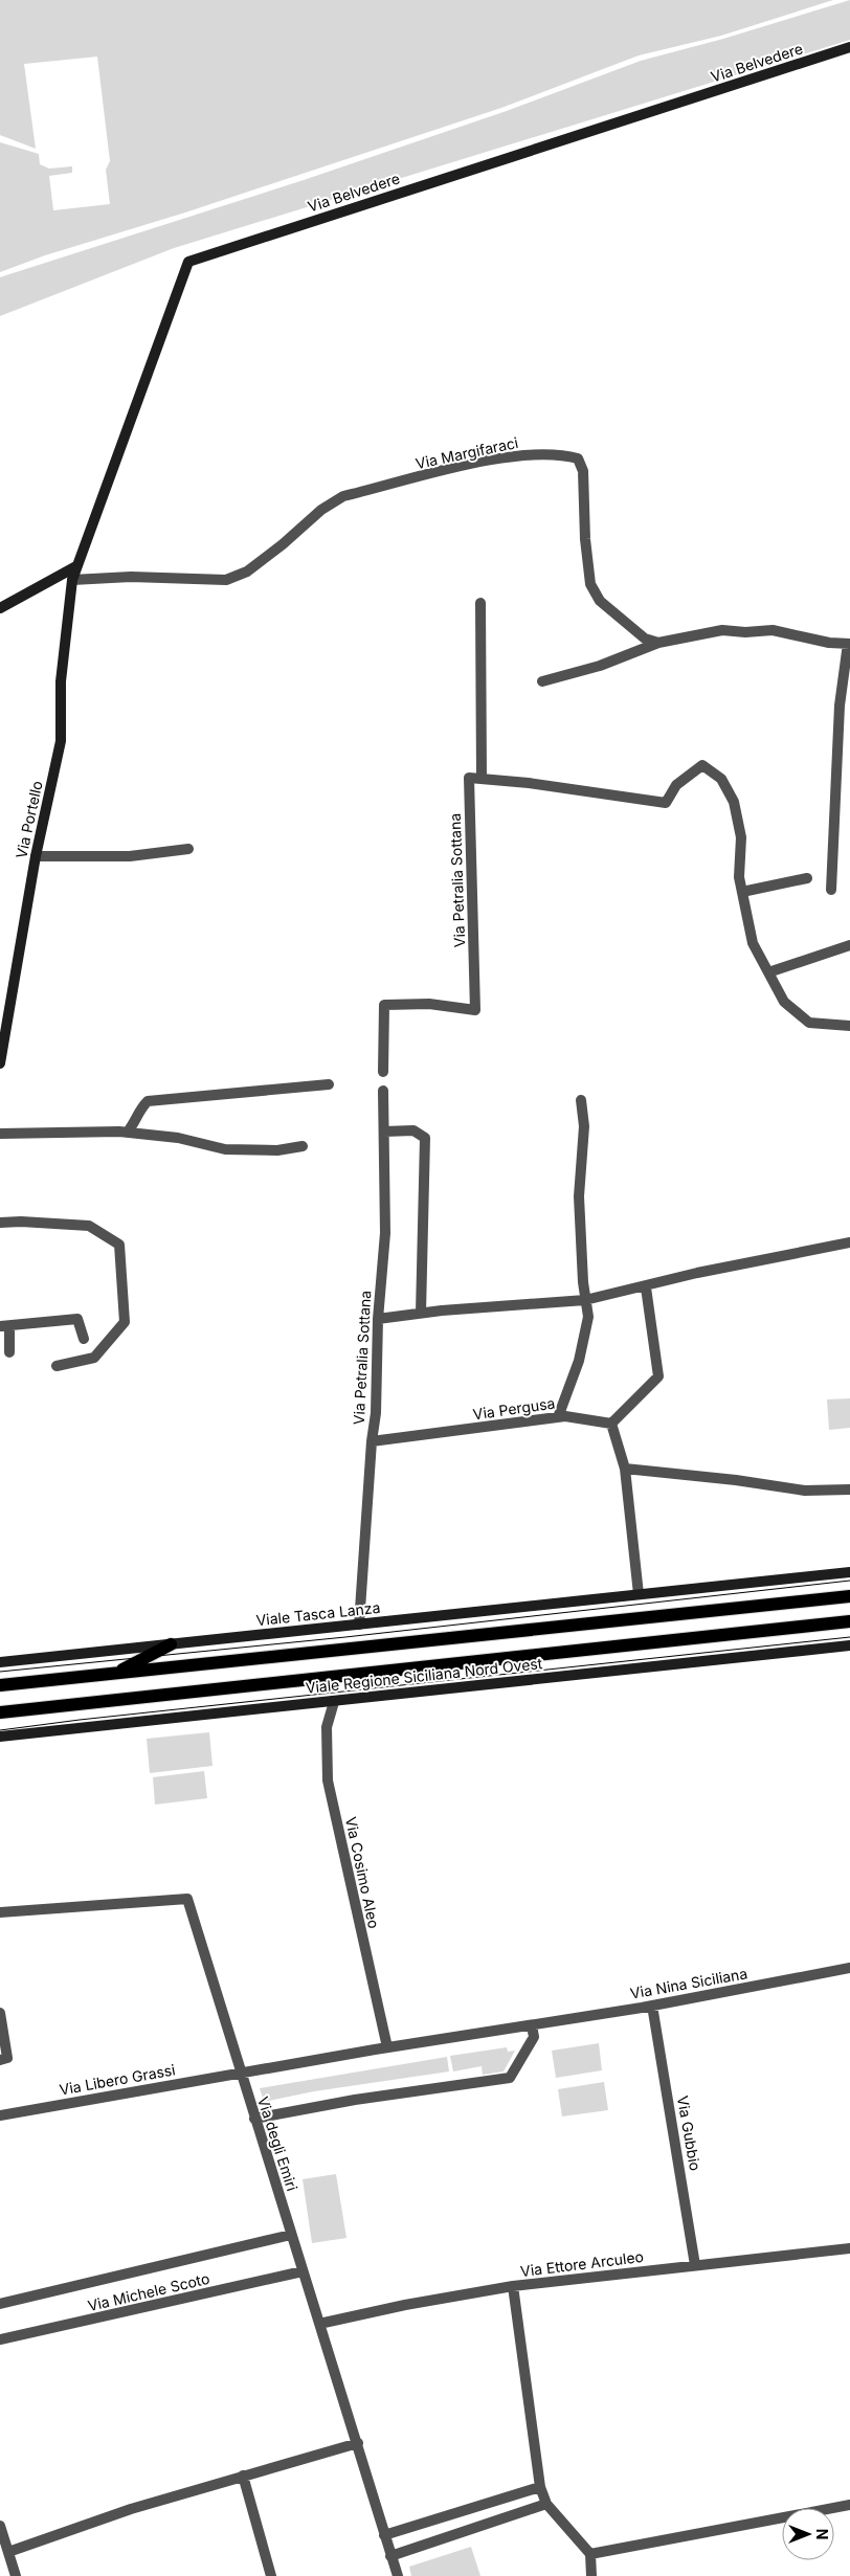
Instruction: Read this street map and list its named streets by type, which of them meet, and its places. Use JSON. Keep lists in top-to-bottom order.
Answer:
{
  "streets": {
    "main road": ["Viale Regione Siciliana Nord Ovest"],
    "street": [
      "Via Belvedere",
      "Via Margifaraci",
      "Via Portello",
      "Via Petralia Sottana",
      "Via Pergusa",
      "Viale Tasca Lanza",
      "Via Cosimo Aleo",
      "Via Nina Siciliana",
      "Via Libero Grassi",
      "Via Gubbio",
      "Via degli Emiri",
      "Via Ettore Arculeo",
      "Via Michele Scoto"
    ]
  },
  "crossings": [
    ["Via Belvedere", "Via Margifaraci"],
    ["Via Belvedere", "Via Portello"],
    ["Via Margifaraci", "Via Portello"],
    ["Via Petralia Sottana", "Via Pergusa"],
    ["Via Petralia Sottana", "Viale Tasca Lanza"],
    ["Viale Regione Siciliana Nord Ovest", "Via Cosimo Aleo"],
    ["Via Cosimo Aleo", "Via Nina Siciliana"],
    ["Via Nina Siciliana", "Via Libero Grassi"],
    ["Via Nina Siciliana", "Via Gubbio"],
    ["Via Nina Siciliana", "Via degli Emiri"],
    ["Via Libero Grassi", "Via degli Emiri"],
    ["Via Gubbio", "Via Ettore Arculeo"],
    ["Via degli Emiri", "Via Ettore Arculeo"],
    ["Via degli Emiri", "Via Michele Scoto"]
  ],
  "north": "right"
}
